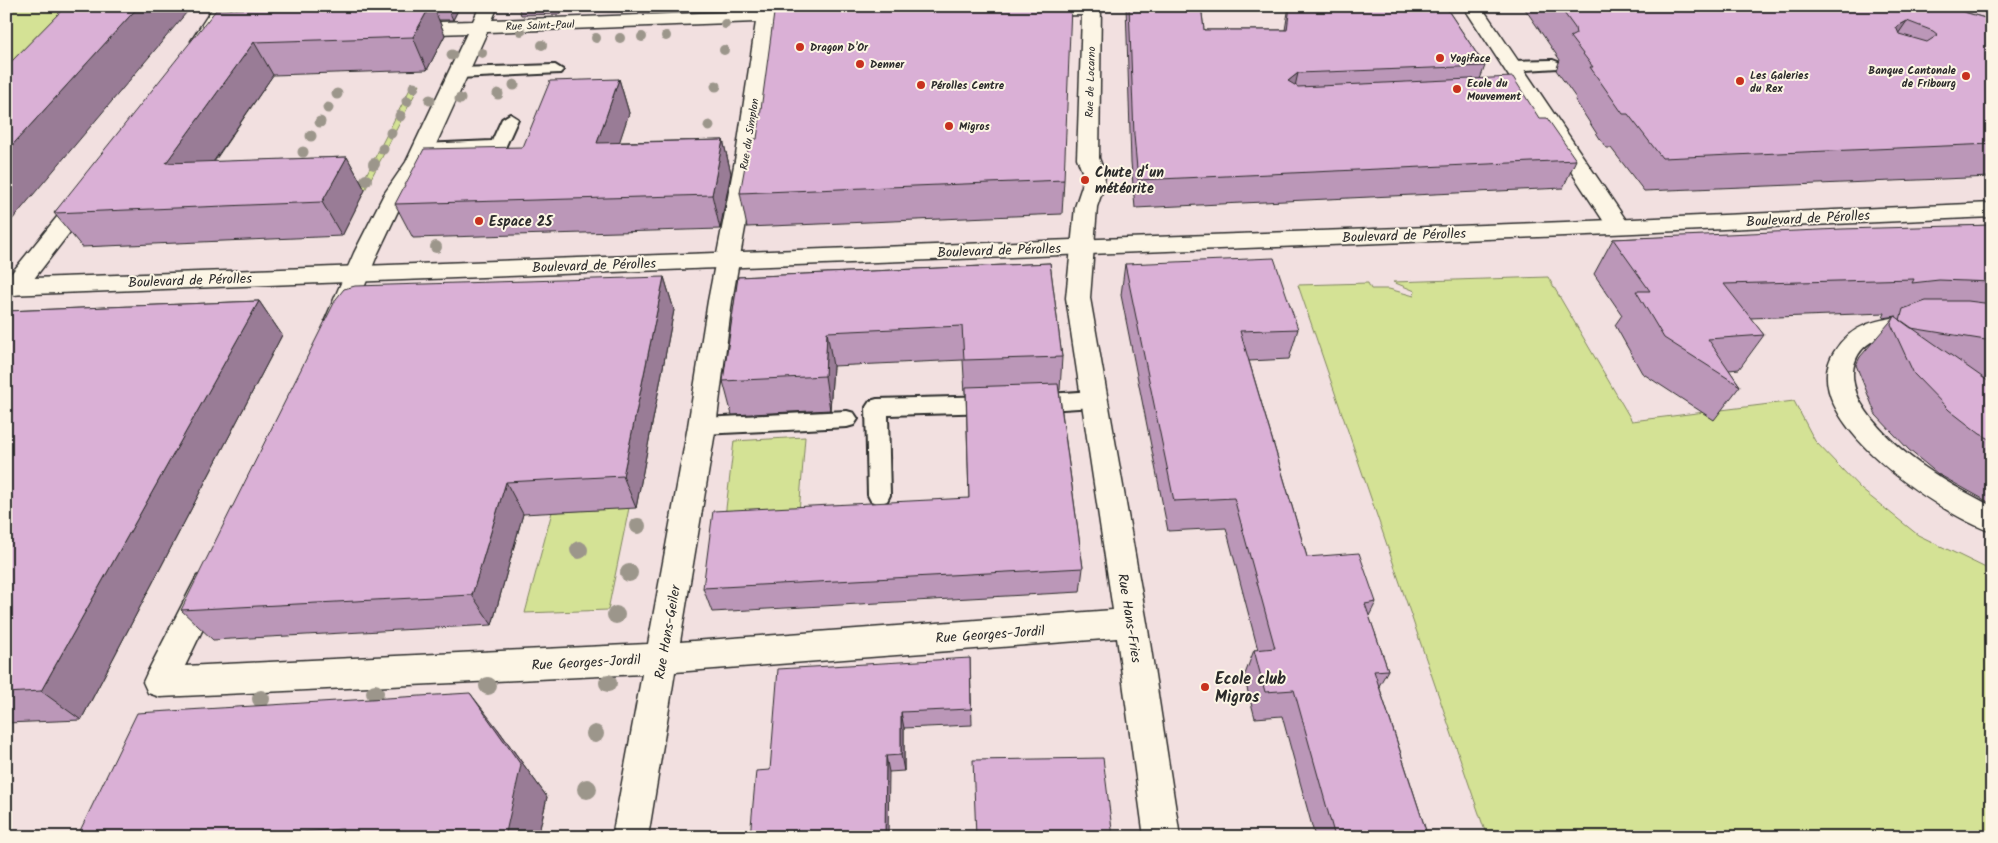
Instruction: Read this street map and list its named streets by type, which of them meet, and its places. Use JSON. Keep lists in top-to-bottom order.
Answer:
{
  "streets": {
    "street": [
      "Rue Saint-Paul",
      "Rue de Locarno",
      "Rue du Simplon",
      "Boulevard de Pérolles",
      "Rue Hans-Fries",
      "Rue Hans-Geiler",
      "Rue Georges-Jordil"
    ]
  },
  "crossings": [
    ["Rue Saint-Paul", "Rue du Simplon"],
    ["Rue de Locarno", "Boulevard de Pérolles"],
    ["Rue de Locarno", "Rue Hans-Fries"],
    ["Rue du Simplon", "Boulevard de Pérolles"],
    ["Rue du Simplon", "Rue Hans-Geiler"],
    ["Boulevard de Pérolles", "Rue Hans-Fries"],
    ["Boulevard de Pérolles", "Rue Hans-Geiler"],
    ["Rue Hans-Fries", "Rue Georges-Jordil"],
    ["Rue Hans-Geiler", "Rue Georges-Jordil"]
  ],
  "places": [
    "Dragon D'Or",
    "Yogiface",
    "Denner",
    "Banque Cantonale de Fribourg",
    "Les Galeries du Rex",
    "Pérolles Centre",
    "Ecole du Mouvement",
    "Migros",
    "Chute d‘un météorite",
    "Espace 25",
    "Ecole club Migros"
  ]
}
